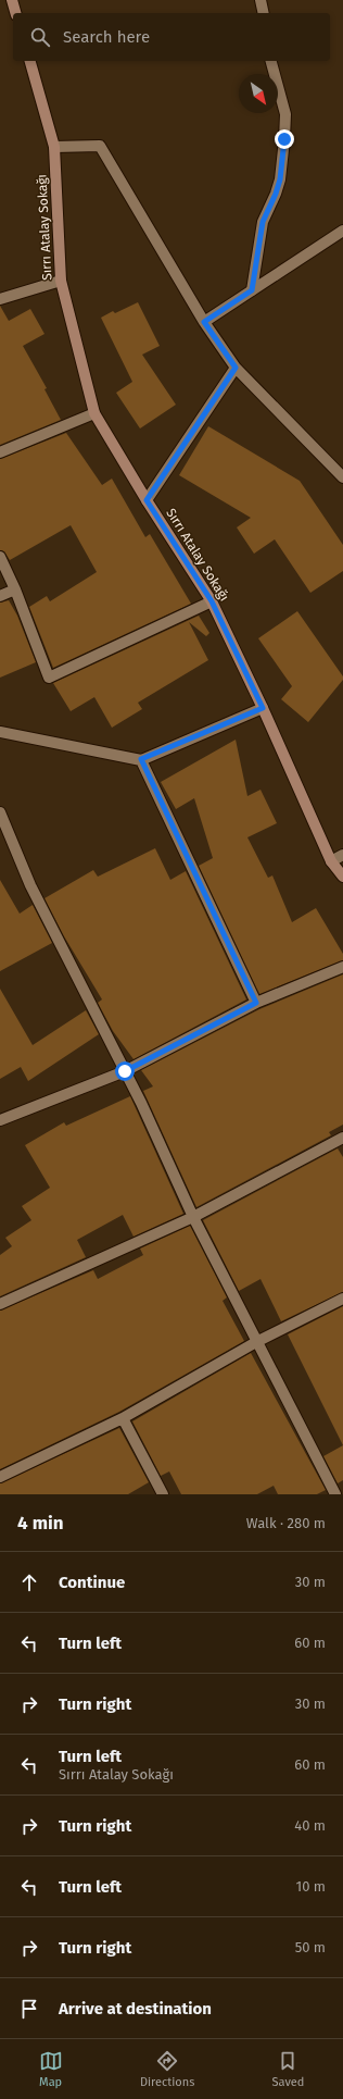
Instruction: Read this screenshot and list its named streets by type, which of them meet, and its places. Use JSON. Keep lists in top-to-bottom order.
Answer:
{
  "streets": {
    "main road": ["Sırrı Atalay Sokağı"]
  },
  "north": "bottom right",
  "page": {
    "search": "Search here",
    "heading": ["4 min", "Walk · 280 m"],
    "list": [
      ["Continue", "30 m"],
      ["Turn left", "60 m"],
      ["Turn right", "30 m"],
      ["Turn left", "Sırrı Atalay Sokağı", "60 m"],
      ["Turn right", "40 m"],
      ["Turn left", "10 m"],
      ["Turn right", "50 m"],
      "Arrive at destination"
    ],
    "nav": ["Map", "Directions", "Saved"]
  }
}
